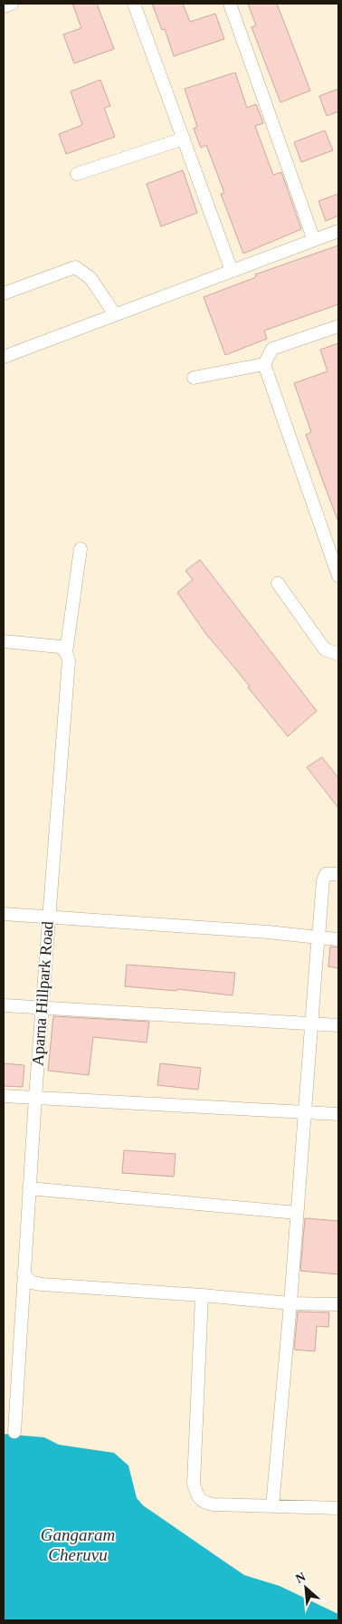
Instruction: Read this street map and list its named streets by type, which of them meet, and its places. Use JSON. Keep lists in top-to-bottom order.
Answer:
{
  "streets": {
    "street": ["Aparna Hillpark Road"]
  },
  "water": ["Gangaram Cheruvu"],
  "north": "top left"
}
